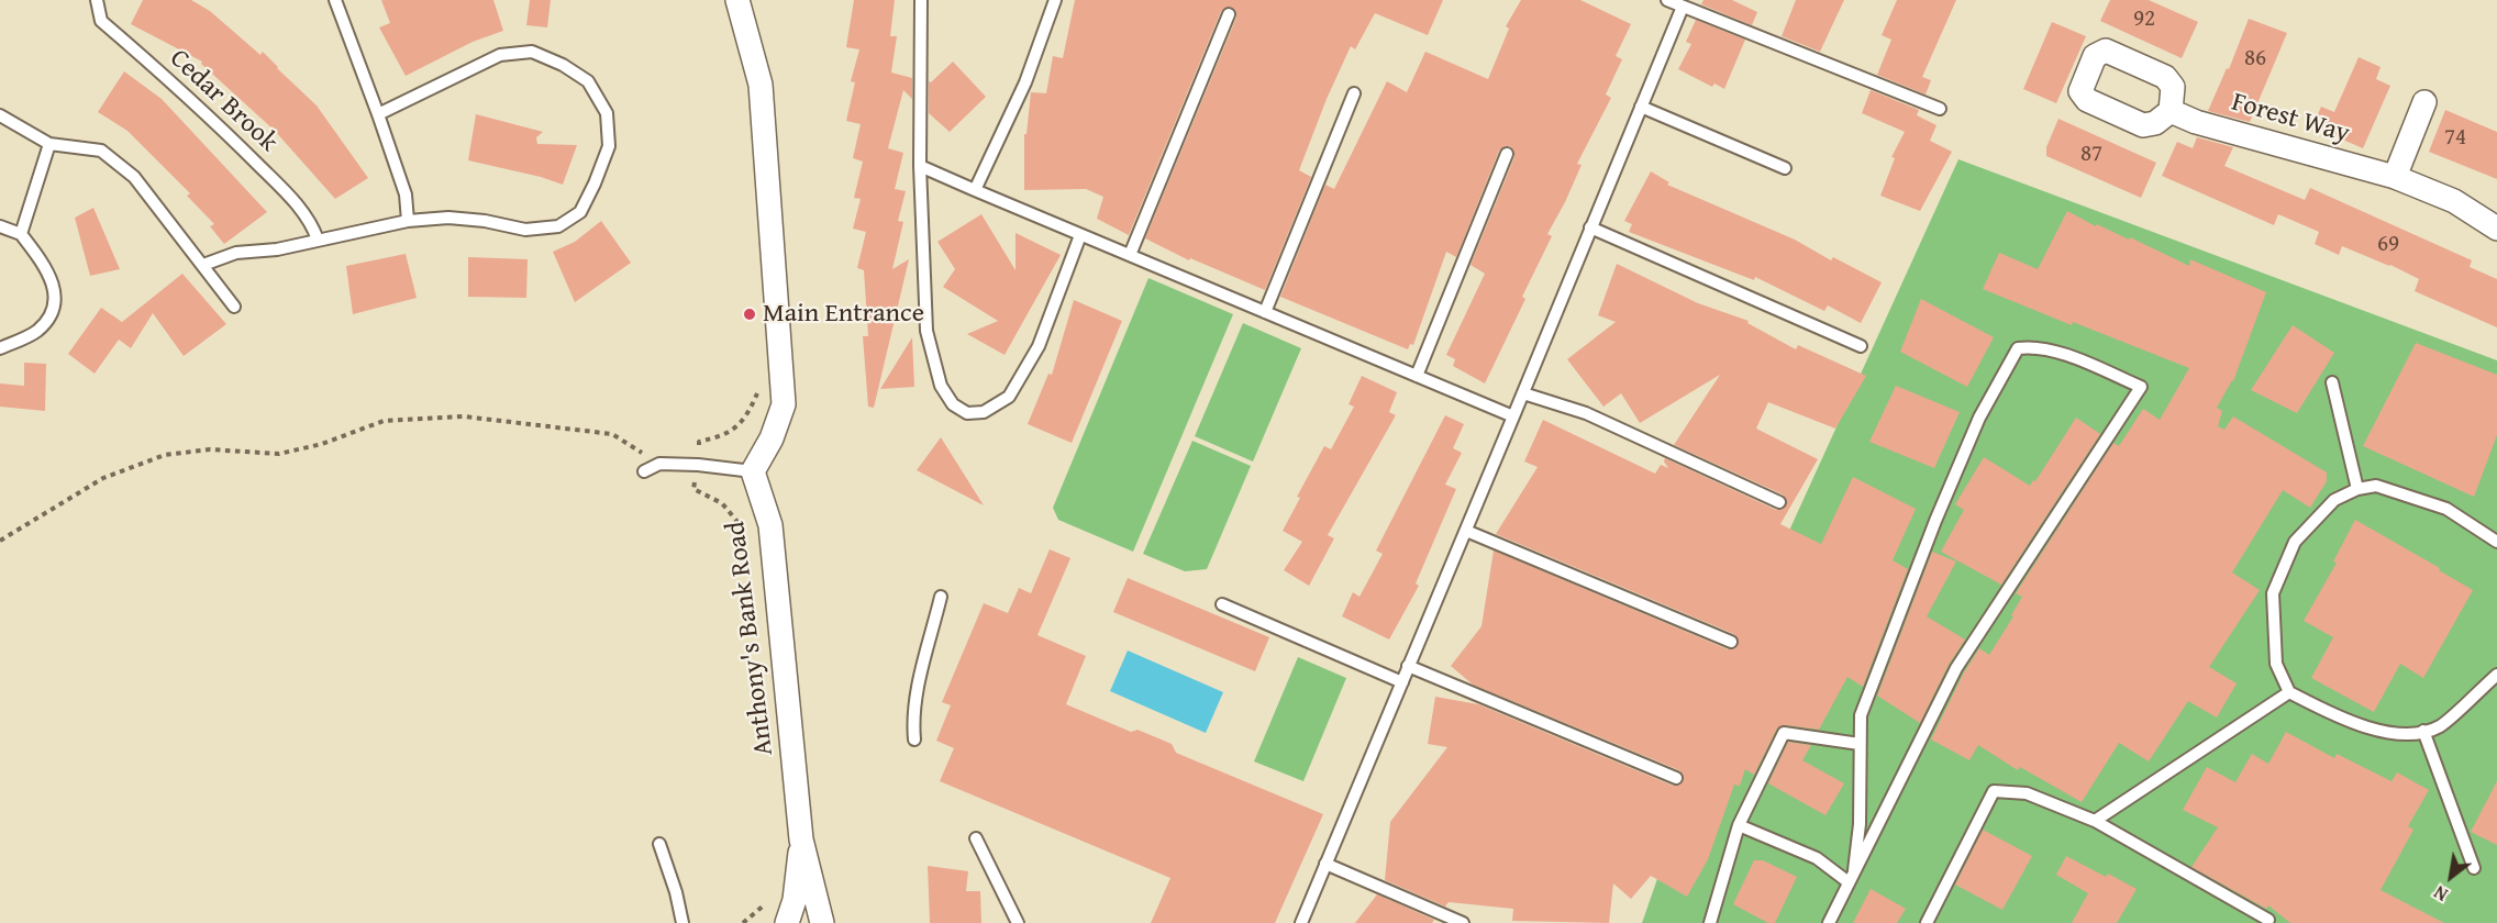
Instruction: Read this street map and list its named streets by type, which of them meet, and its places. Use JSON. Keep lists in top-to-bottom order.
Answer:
{
  "streets": {
    "street": ["Forest Way", "Anthony's Bank Road"],
    "lane": ["Cedar Brook"]
  },
  "places": ["Main Entrance"],
  "house_numbers": [
    "92",
    "86",
    "74",
    "87",
    "69"
  ],
  "north": "bottom left"
}
